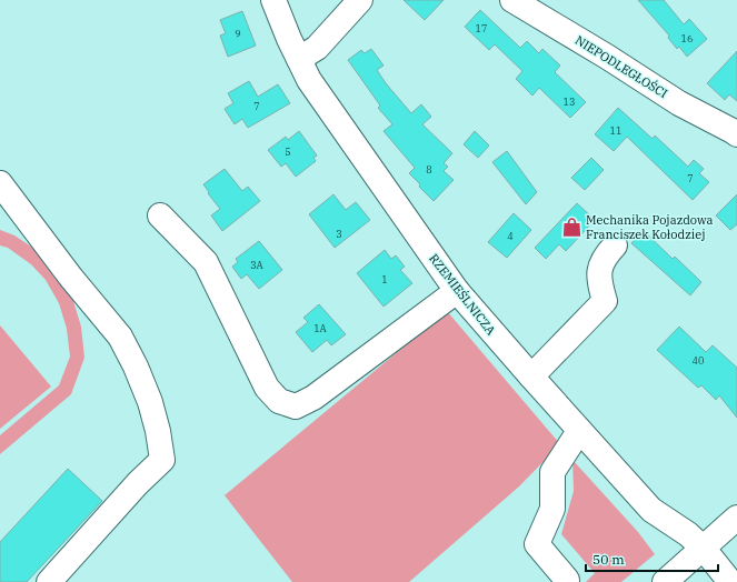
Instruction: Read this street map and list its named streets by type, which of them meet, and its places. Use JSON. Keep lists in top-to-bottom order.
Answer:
{
  "streets": {
    "street": ["NIEPODLEGŁOŚCI", "RZEMIEŚLNICZA"]
  },
  "places": {
    "shop": ["Mechanika Pojazdowa Franciszek Kołodziej"]
  },
  "house_numbers": [
    "17",
    "9",
    "16",
    "13",
    "7",
    "11",
    "5",
    "8",
    "7",
    "3",
    "4",
    "3A",
    "1",
    "1A",
    "40"
  ],
  "scale_bar": "50 m"
}
